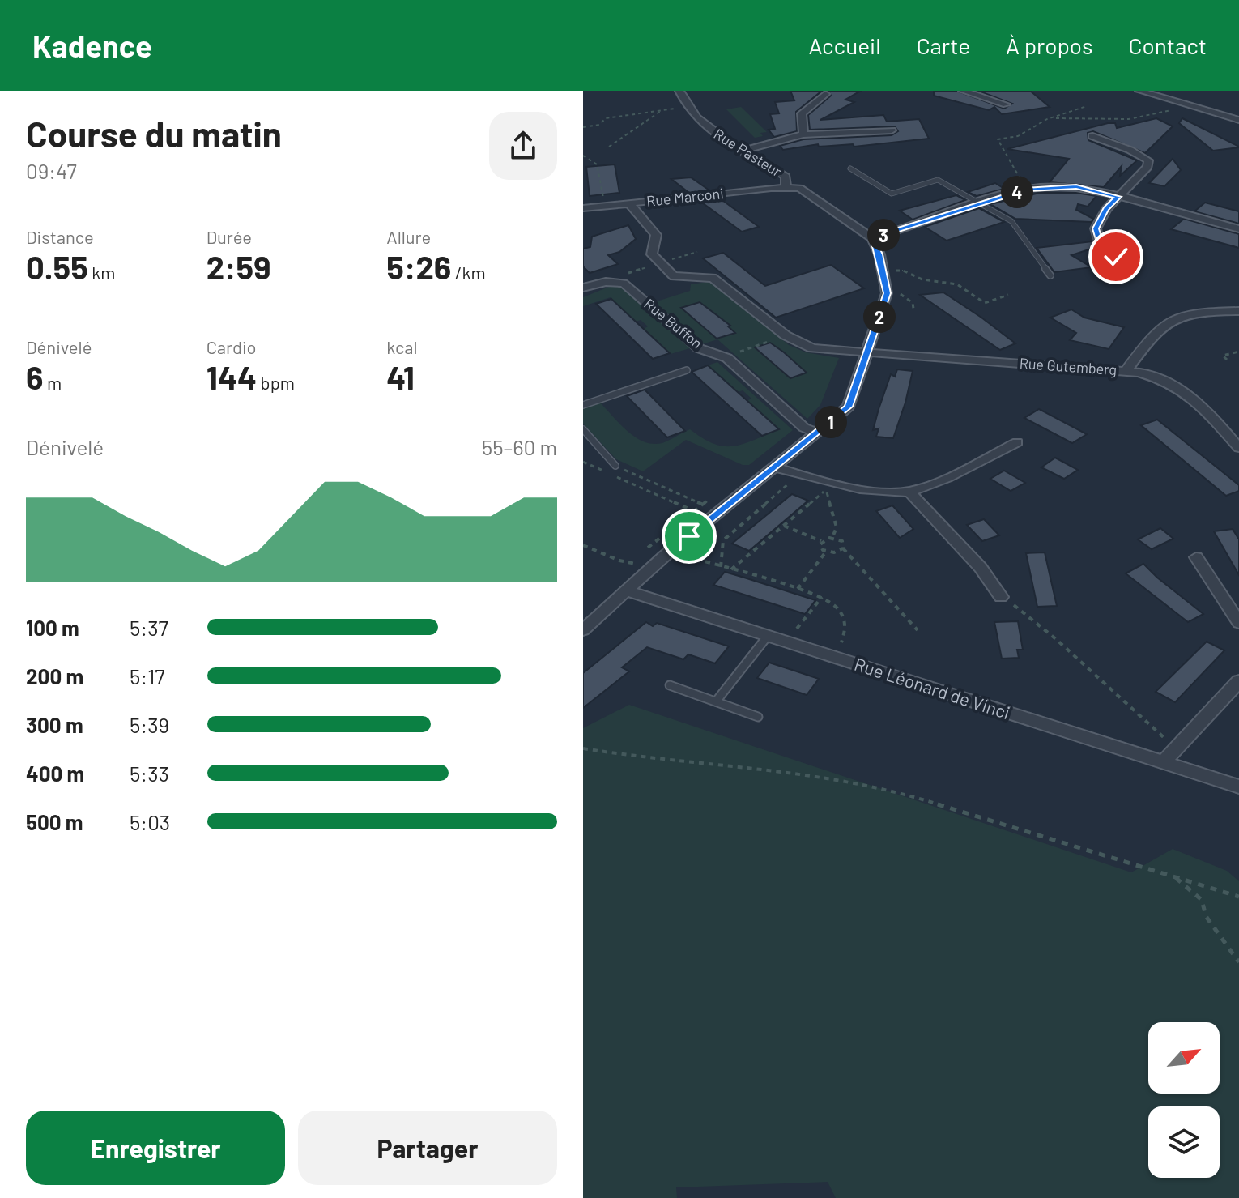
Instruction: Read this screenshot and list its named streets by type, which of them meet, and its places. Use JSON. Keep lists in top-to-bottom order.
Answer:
{
  "streets": {
    "street": [
      "Rue Pasteur",
      "Rue Marconi",
      "Rue Buffon",
      "Rue Gutemberg",
      "Rue Léonard de Vinci"
    ]
  },
  "crossings": [
    ["Rue Pasteur", "Rue Marconi"],
    ["Rue Marconi", "Rue Gutemberg"]
  ],
  "north": "top right",
  "page": {
    "header": "Kadence",
    "nav": [
      "Accueil",
      "Carte",
      "À propos",
      "Contact"
    ],
    "heading": ["Course du matin", "09:47"],
    "pins": [
      "4",
      "3",
      "2",
      "1"
    ],
    "stats": [
      ["Distance", "0.55 km"],
      ["Durée", "2:59"],
      ["Allure", "5:26 /km"],
      ["Dénivelé", "6 m"],
      ["Cardio", "144 bpm"],
      ["kcal", "41"]
    ],
    "chart": ["Dénivelé", "55–60 m"],
    "list": [
      {
        "name": "100 m",
        "note": "5:37"
      },
      {
        "name": "200 m",
        "note": "5:17"
      },
      {
        "name": "300 m",
        "note": "5:39"
      },
      {
        "name": "400 m",
        "note": "5:33"
      },
      {
        "name": "500 m",
        "note": "5:03"
      }
    ],
    "buttons": ["Enregistrer", "Partager"]
  }
}
